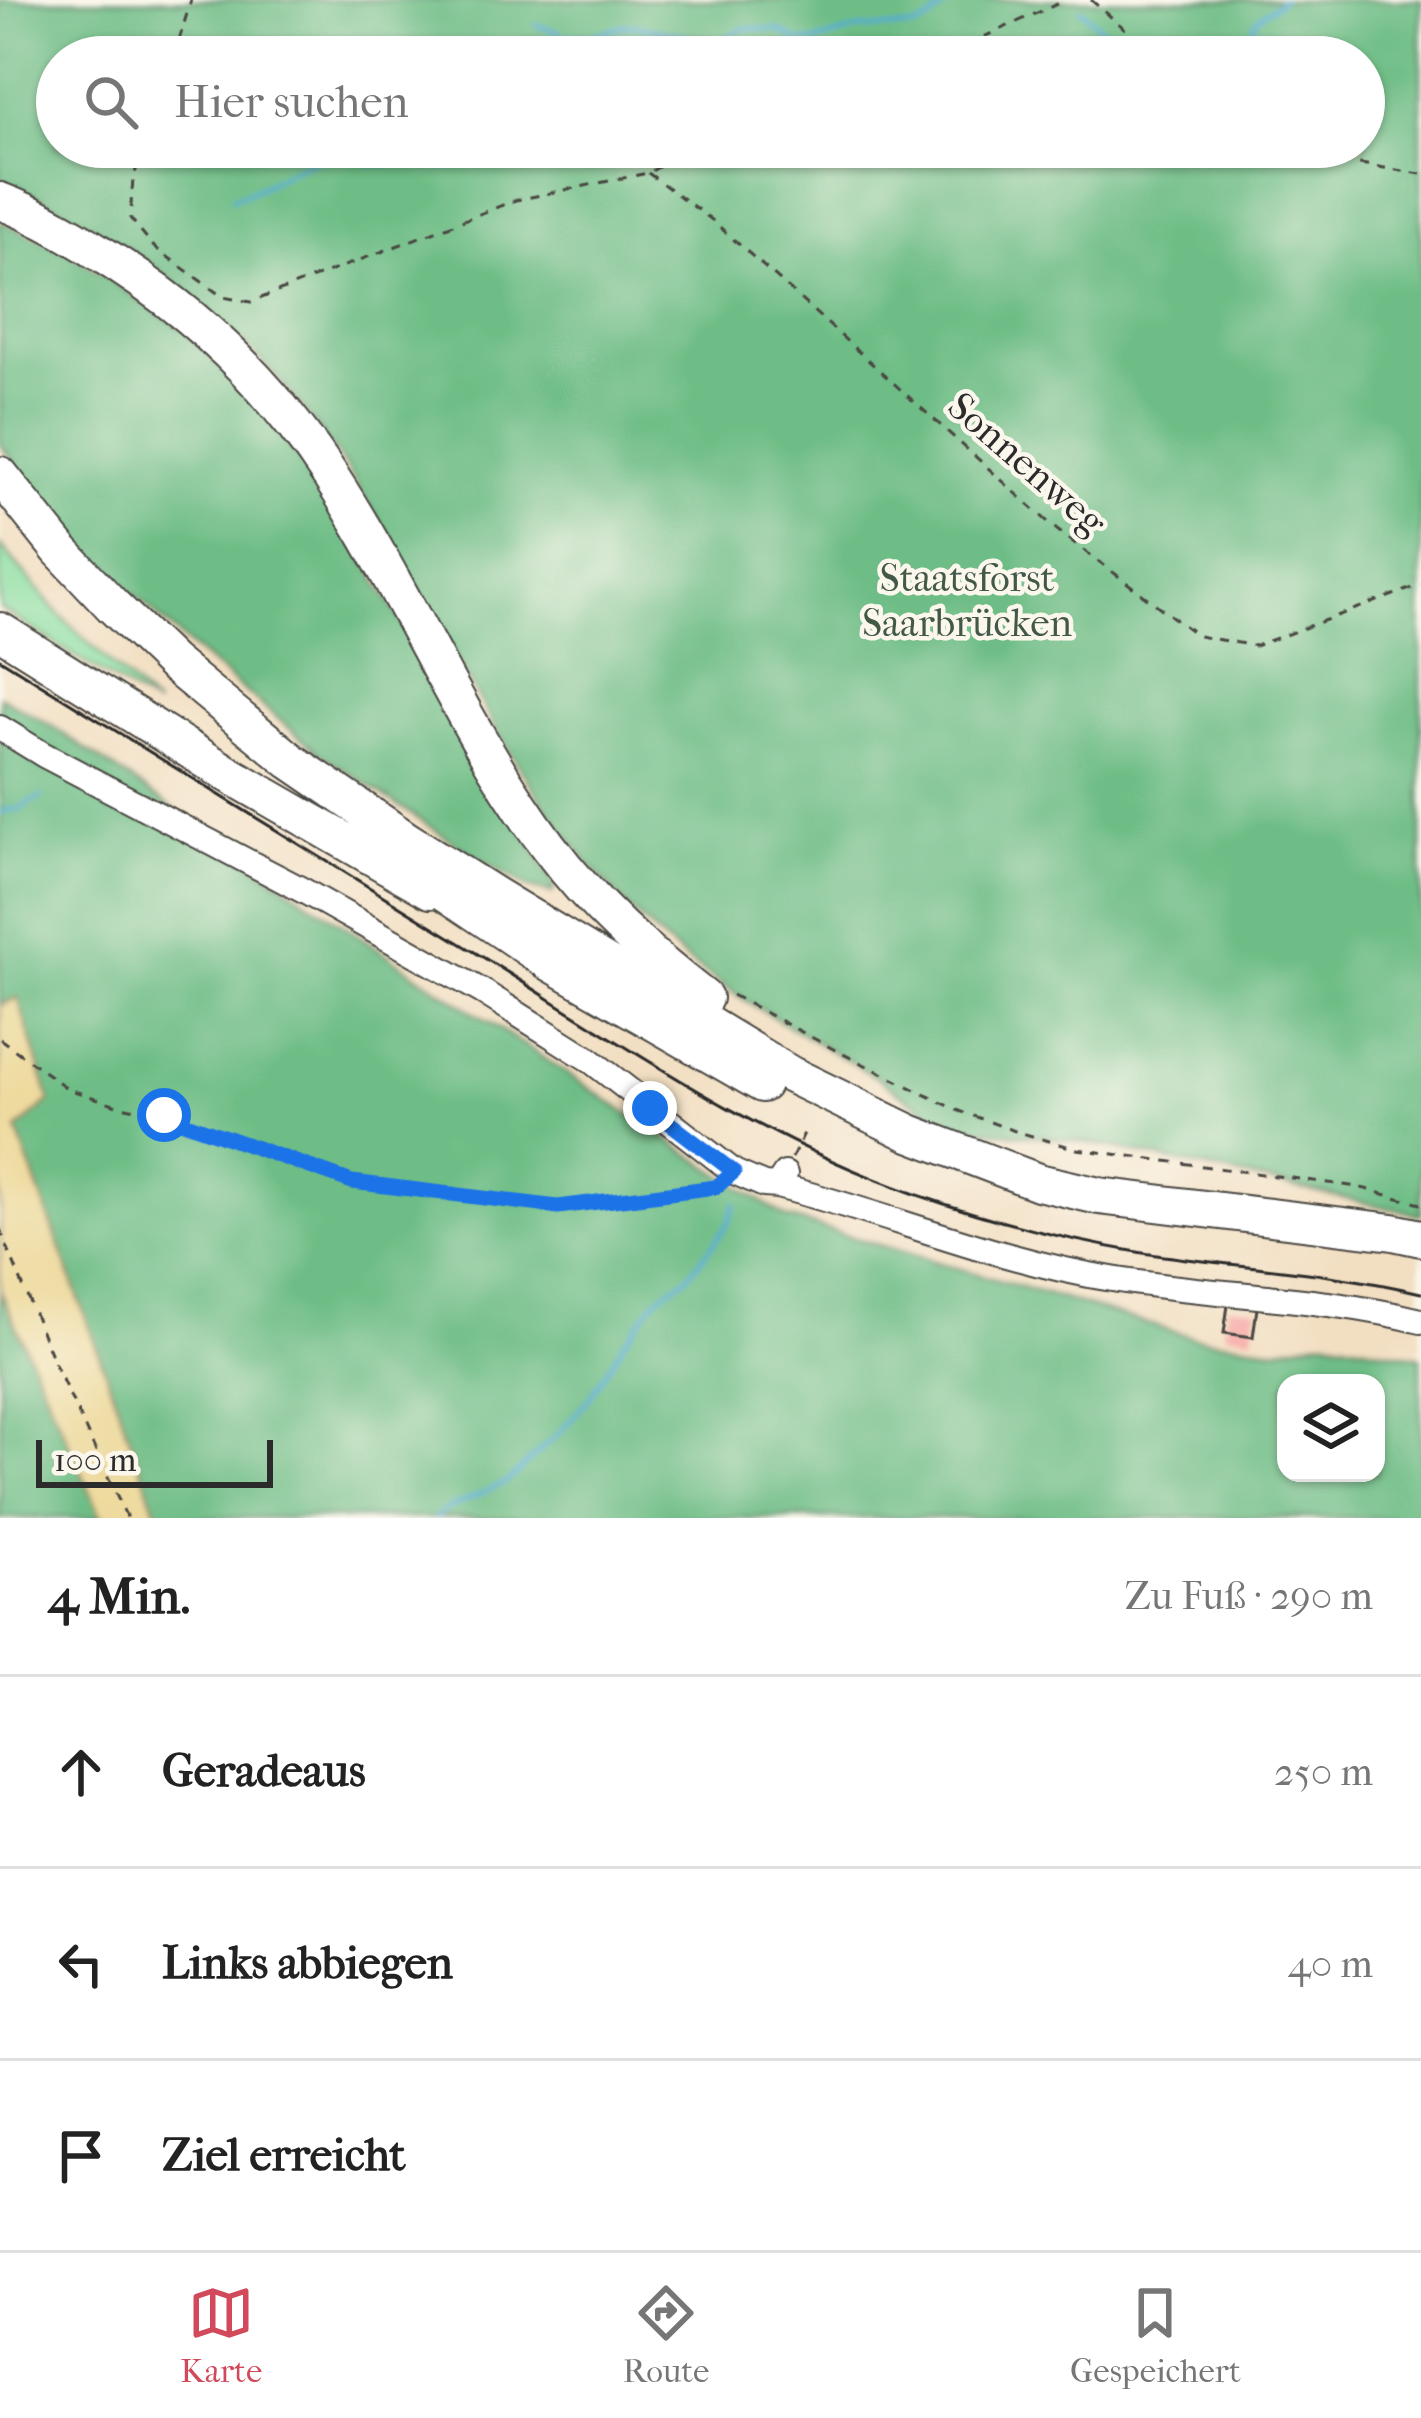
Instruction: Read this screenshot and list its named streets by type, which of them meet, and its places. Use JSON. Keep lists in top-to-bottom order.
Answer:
{
  "streets": {
    "path": ["Sonnenweg"]
  },
  "parks": ["Staatsforst Saarbrücken"],
  "scale_bar": "100 m",
  "page": {
    "search": "Hier suchen",
    "scale": "100 m",
    "heading": ["4 Min.", "Zu Fuß · 290 m"],
    "list": [
      ["Geradeaus", "250 m"],
      ["Links abbiegen", "40 m"],
      "Ziel erreicht"
    ],
    "nav": ["Karte", "Route", "Gespeichert"]
  }
}
